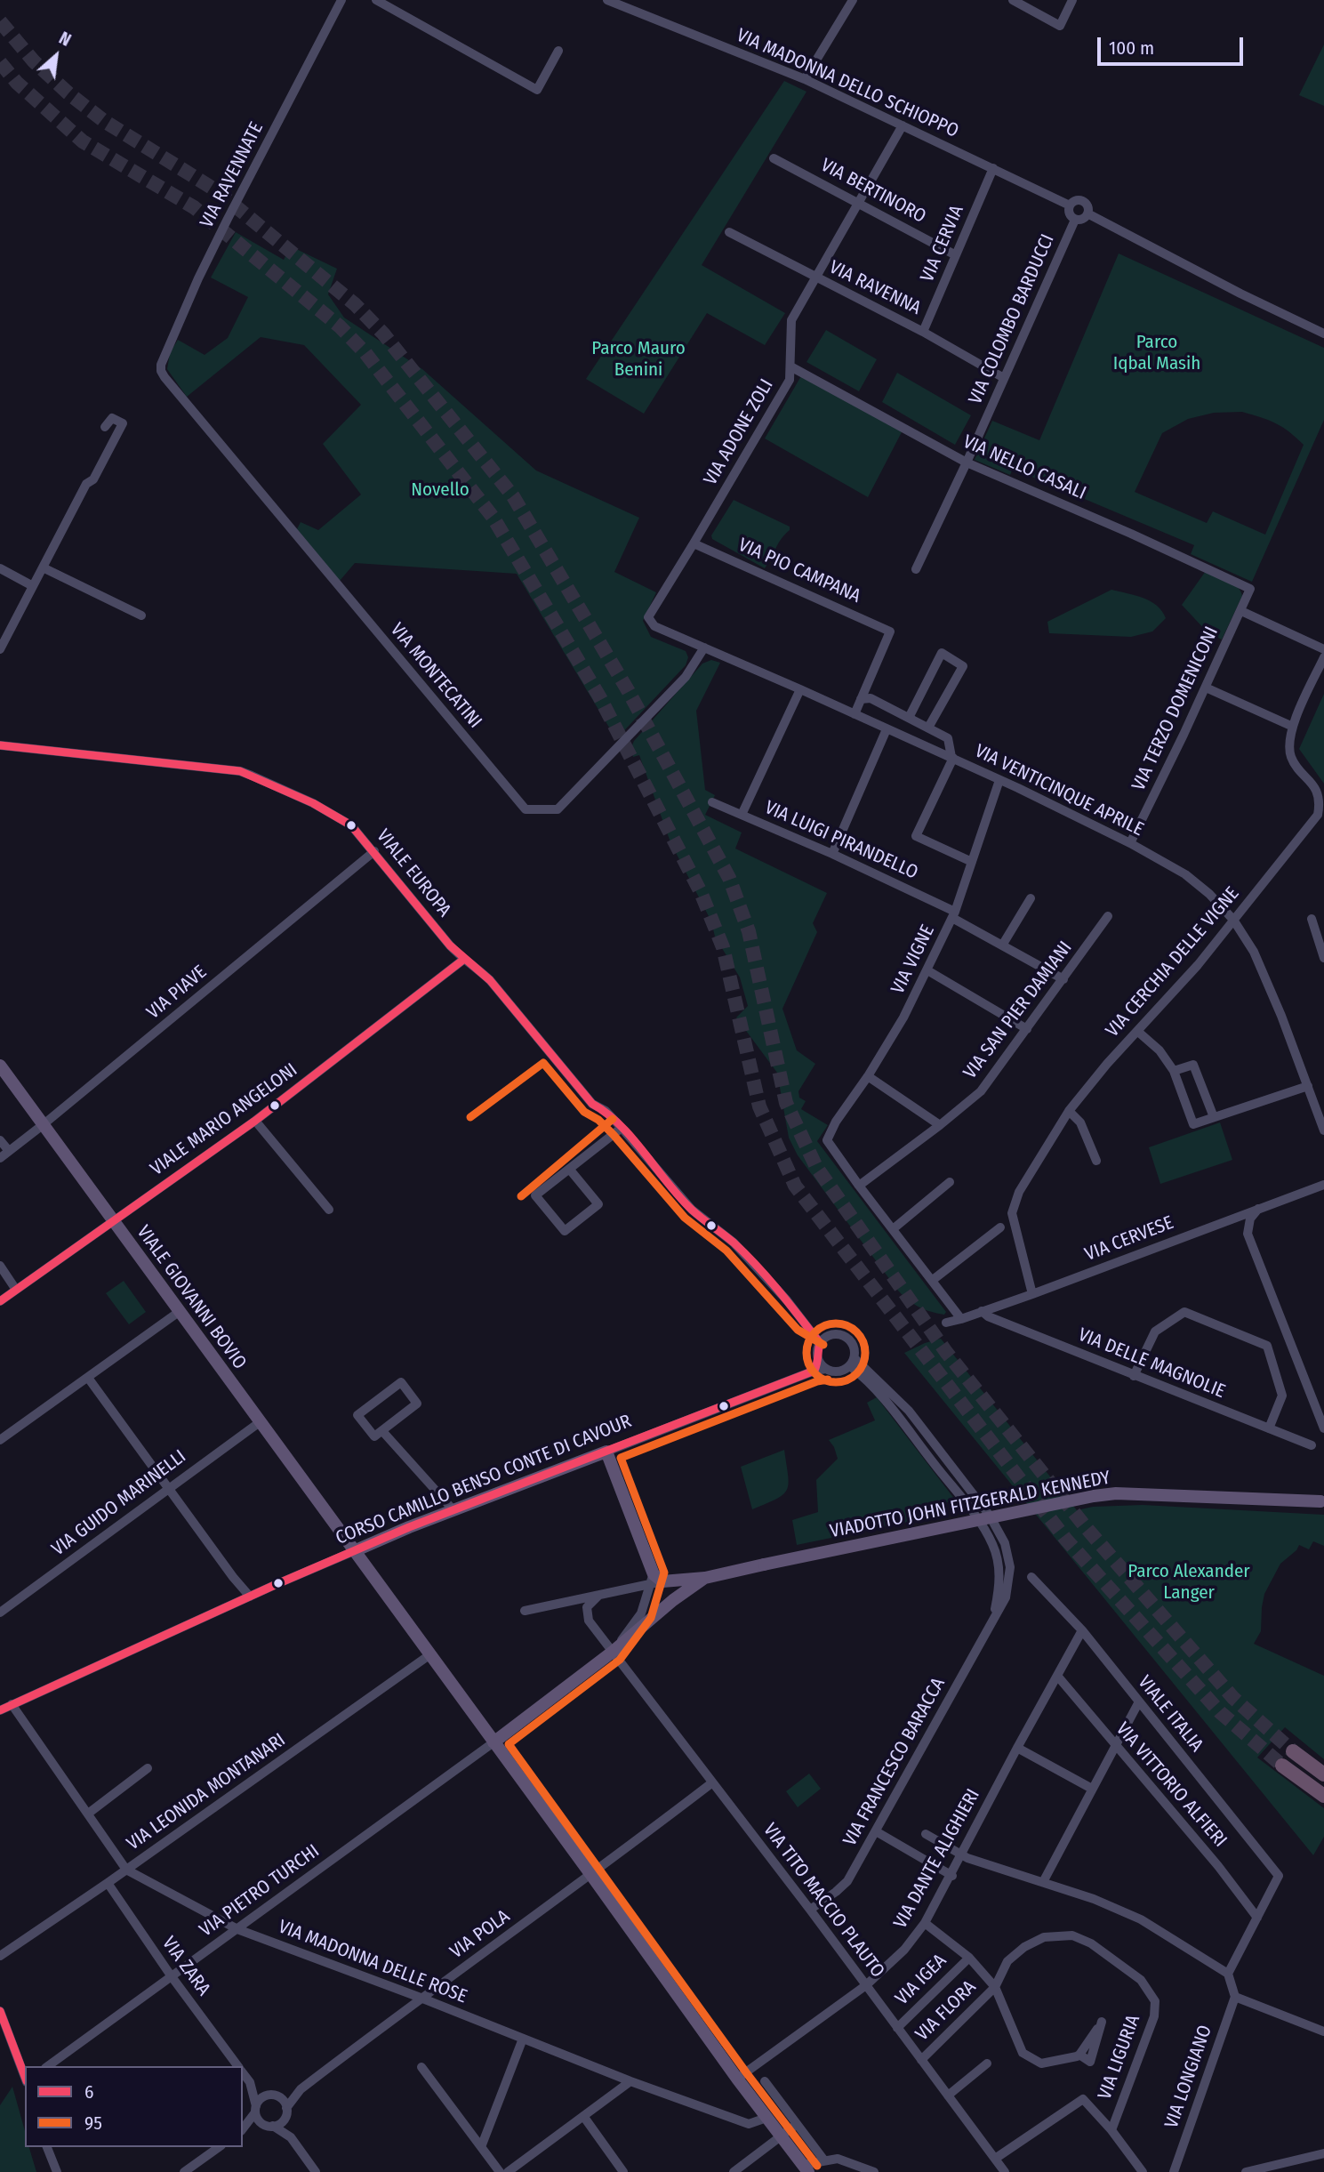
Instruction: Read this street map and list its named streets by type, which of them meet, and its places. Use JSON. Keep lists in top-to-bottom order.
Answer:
{
  "streets": {
    "main road": ["VIALE GIOVANNI BOVIO", "CORSO CAMILLO BENSO CONTE DI CAVOUR", "VIADOTTO JOHN FITZGERALD KENNEDY"],
    "street": [
      "VIA MADONNA DELLO SCHIOPPO",
      "VIA RAVENNATE",
      "VIA BERTINORO",
      "VIA CERVIA",
      "VIA RAVENNA",
      "VIA COLOMBO BARDUCCI",
      "VIA ADONE ZOLI",
      "VIA NELLO CASALI",
      "VIA PIO CAMPANA",
      "VIA MONTECATINI",
      "VIA TERZO DOMENICONI",
      "VIA VENTICINQUE APRILE",
      "VIA LUIGI PIRANDELLO",
      "VIALE EUROPA",
      "VIA VIGNE",
      "VIA CERCHIA DELLE VIGNE",
      "VIA PIAVE",
      "VIA SAN PIER DAMIANI",
      "VIALE MARIO ANGELONI",
      "VIA CERVESE",
      "VIA DELLE MAGNOLIE",
      "VIA GUIDO MARINELLI",
      "VIALE ITALIA",
      "VIA FRANCESCO BARACCA",
      "VIA VITTORIO ALFIERI",
      "VIA LEONIDA MONTANARI",
      "VIA DANTE ALIGHIERI",
      "VIA PIETRO TURCHI",
      "VIA TITO MACCIO PLAUTO",
      "VIA POLA",
      "VIA MADONNA DELLE ROSE",
      "VIA ZARA",
      "VIA IGEA",
      "VIA FLORA",
      "VIA LIGURIA",
      "VIA LONGIANO"
    ]
  },
  "crossings": [
    ["VIA MADONNA DELLO SCHIOPPO", "VIA CERVIA"],
    ["VIA MADONNA DELLO SCHIOPPO", "VIA COLOMBO BARDUCCI"],
    ["VIA MADONNA DELLO SCHIOPPO", "VIA ADONE ZOLI"],
    ["VIA RAVENNATE", "VIA MONTECATINI"],
    ["VIA BERTINORO", "VIA CERVIA"],
    ["VIA BERTINORO", "VIA ADONE ZOLI"],
    ["VIA CERVIA", "VIA RAVENNA"],
    ["VIA RAVENNA", "VIA COLOMBO BARDUCCI"],
    ["VIA RAVENNA", "VIA ADONE ZOLI"],
    ["VIA COLOMBO BARDUCCI", "VIA NELLO CASALI"],
    ["VIA ADONE ZOLI", "VIA NELLO CASALI"],
    ["VIA ADONE ZOLI", "VIA PIO CAMPANA"],
    ["VIA ADONE ZOLI", "VIA VENTICINQUE APRILE"],
    ["VIA NELLO CASALI", "VIA TERZO DOMENICONI"],
    ["VIA MONTECATINI", "VIA VENTICINQUE APRILE"],
    ["VIA TERZO DOMENICONI", "VIA VENTICINQUE APRILE"],
    ["VIA VENTICINQUE APRILE", "VIA VIGNE"],
    ["VIA VENTICINQUE APRILE", "VIA CERCHIA DELLE VIGNE"],
    ["VIA LUIGI PIRANDELLO", "VIA VIGNE"],
    ["VIA LUIGI PIRANDELLO", "VIA SAN PIER DAMIANI"],
    ["VIALE EUROPA", "VIA PIAVE"],
    ["VIALE EUROPA", "VIALE MARIO ANGELONI"],
    ["VIA VIGNE", "VIA SAN PIER DAMIANI"],
    ["VIA CERCHIA DELLE VIGNE", "VIA CERVESE"],
    ["VIA PIAVE", "VIALE GIOVANNI BOVIO"],
    ["VIALE MARIO ANGELONI", "VIALE GIOVANNI BOVIO"],
    ["VIA CERVESE", "VIA DELLE MAGNOLIE"],
    ["VIALE GIOVANNI BOVIO", "CORSO CAMILLO BENSO CONTE DI CAVOUR"],
    ["VIALE GIOVANNI BOVIO", "VIA GUIDO MARINELLI"],
    ["VIALE GIOVANNI BOVIO", "VIA LEONIDA MONTANARI"],
    ["VIALE GIOVANNI BOVIO", "VIA DANTE ALIGHIERI"],
    ["VIALE GIOVANNI BOVIO", "VIA PIETRO TURCHI"],
    ["VIALE GIOVANNI BOVIO", "VIA POLA"],
    ["VIALE GIOVANNI BOVIO", "VIA MADONNA DELLE ROSE"],
    ["CORSO CAMILLO BENSO CONTE DI CAVOUR", "VIA FRANCESCO BARACCA"],
    ["CORSO CAMILLO BENSO CONTE DI CAVOUR", "VIA MADONNA DELLE ROSE"],
    ["VIALE ITALIA", "VIA VITTORIO ALFIERI"],
    ["VIALE ITALIA", "VIA DANTE ALIGHIERI"],
    ["VIA FRANCESCO BARACCA", "VIA TITO MACCIO PLAUTO"],
    ["VIA VITTORIO ALFIERI", "VIA DANTE ALIGHIERI"],
    ["VIA LEONIDA MONTANARI", "VIA MADONNA DELLE ROSE"],
    ["VIA LEONIDA MONTANARI", "VIA ZARA"],
    ["VIA DANTE ALIGHIERI", "VIA TITO MACCIO PLAUTO"],
    ["VIA PIETRO TURCHI", "VIA MADONNA DELLE ROSE"],
    ["VIA PIETRO TURCHI", "VIA ZARA"],
    ["VIA TITO MACCIO PLAUTO", "VIA POLA"],
    ["VIA TITO MACCIO PLAUTO", "VIA IGEA"],
    ["VIA TITO MACCIO PLAUTO", "VIA FLORA"],
    ["VIA POLA", "VIA MADONNA DELLE ROSE"],
    ["VIA FLORA", "VIA LIGURIA"]
  ],
  "parks": [
    "Parco Iqbal Masih",
    "Parco Mauro Benini",
    "Novello",
    "Parco Alexander Langer"
  ],
  "lines": ["transit line 6", "transit line 95"],
  "legend": ["6", "95"],
  "scale_bar": "100 m",
  "north": "top right"
}
